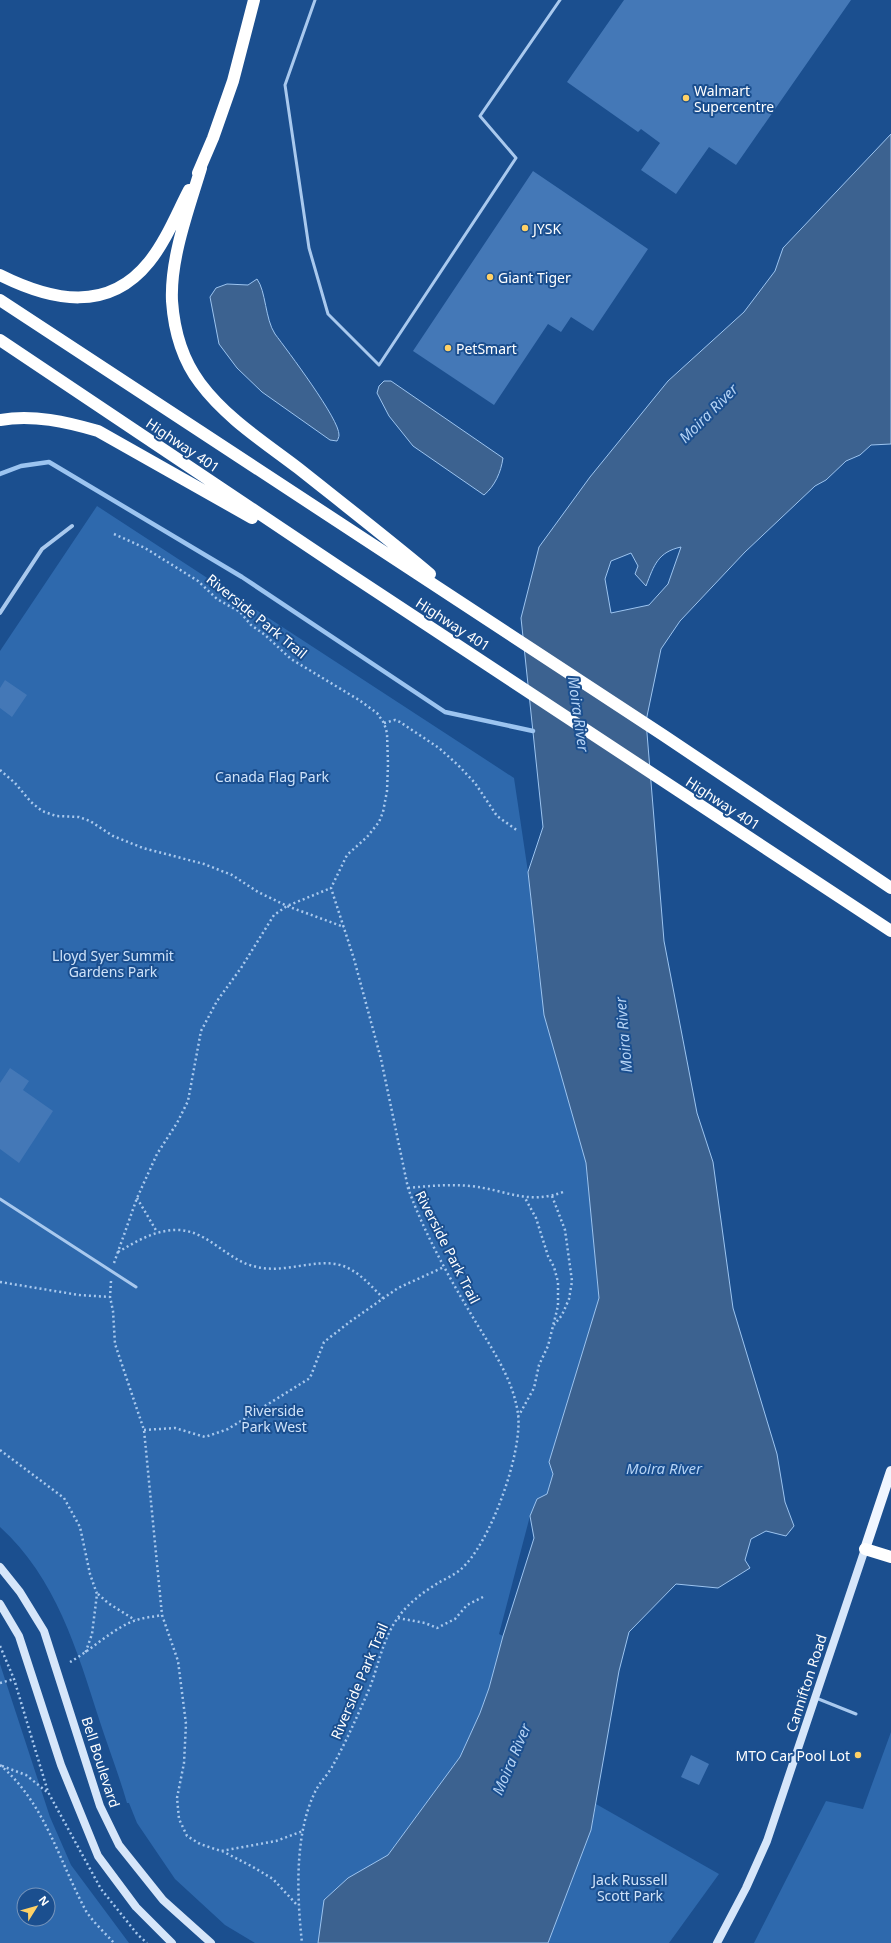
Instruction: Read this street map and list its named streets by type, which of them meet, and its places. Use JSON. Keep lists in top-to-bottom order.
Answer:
{
  "streets": {
    "highway": ["Highway 401"],
    "main road": ["Cannifton Road", "Bell Boulevard"],
    "path": ["Riverside Park Trail"]
  },
  "water": ["Moira River"],
  "parks": [
    "Canada Flag Park",
    "Lloyd Syer Summit Gardens Park",
    "Riverside Park West",
    "Jack Russell Scott Park"
  ],
  "places": [
    "Walmart Supercentre",
    "JYSK",
    "Giant Tiger",
    "PetSmart",
    "MTO Car Pool Lot"
  ],
  "north": "top right"
}
